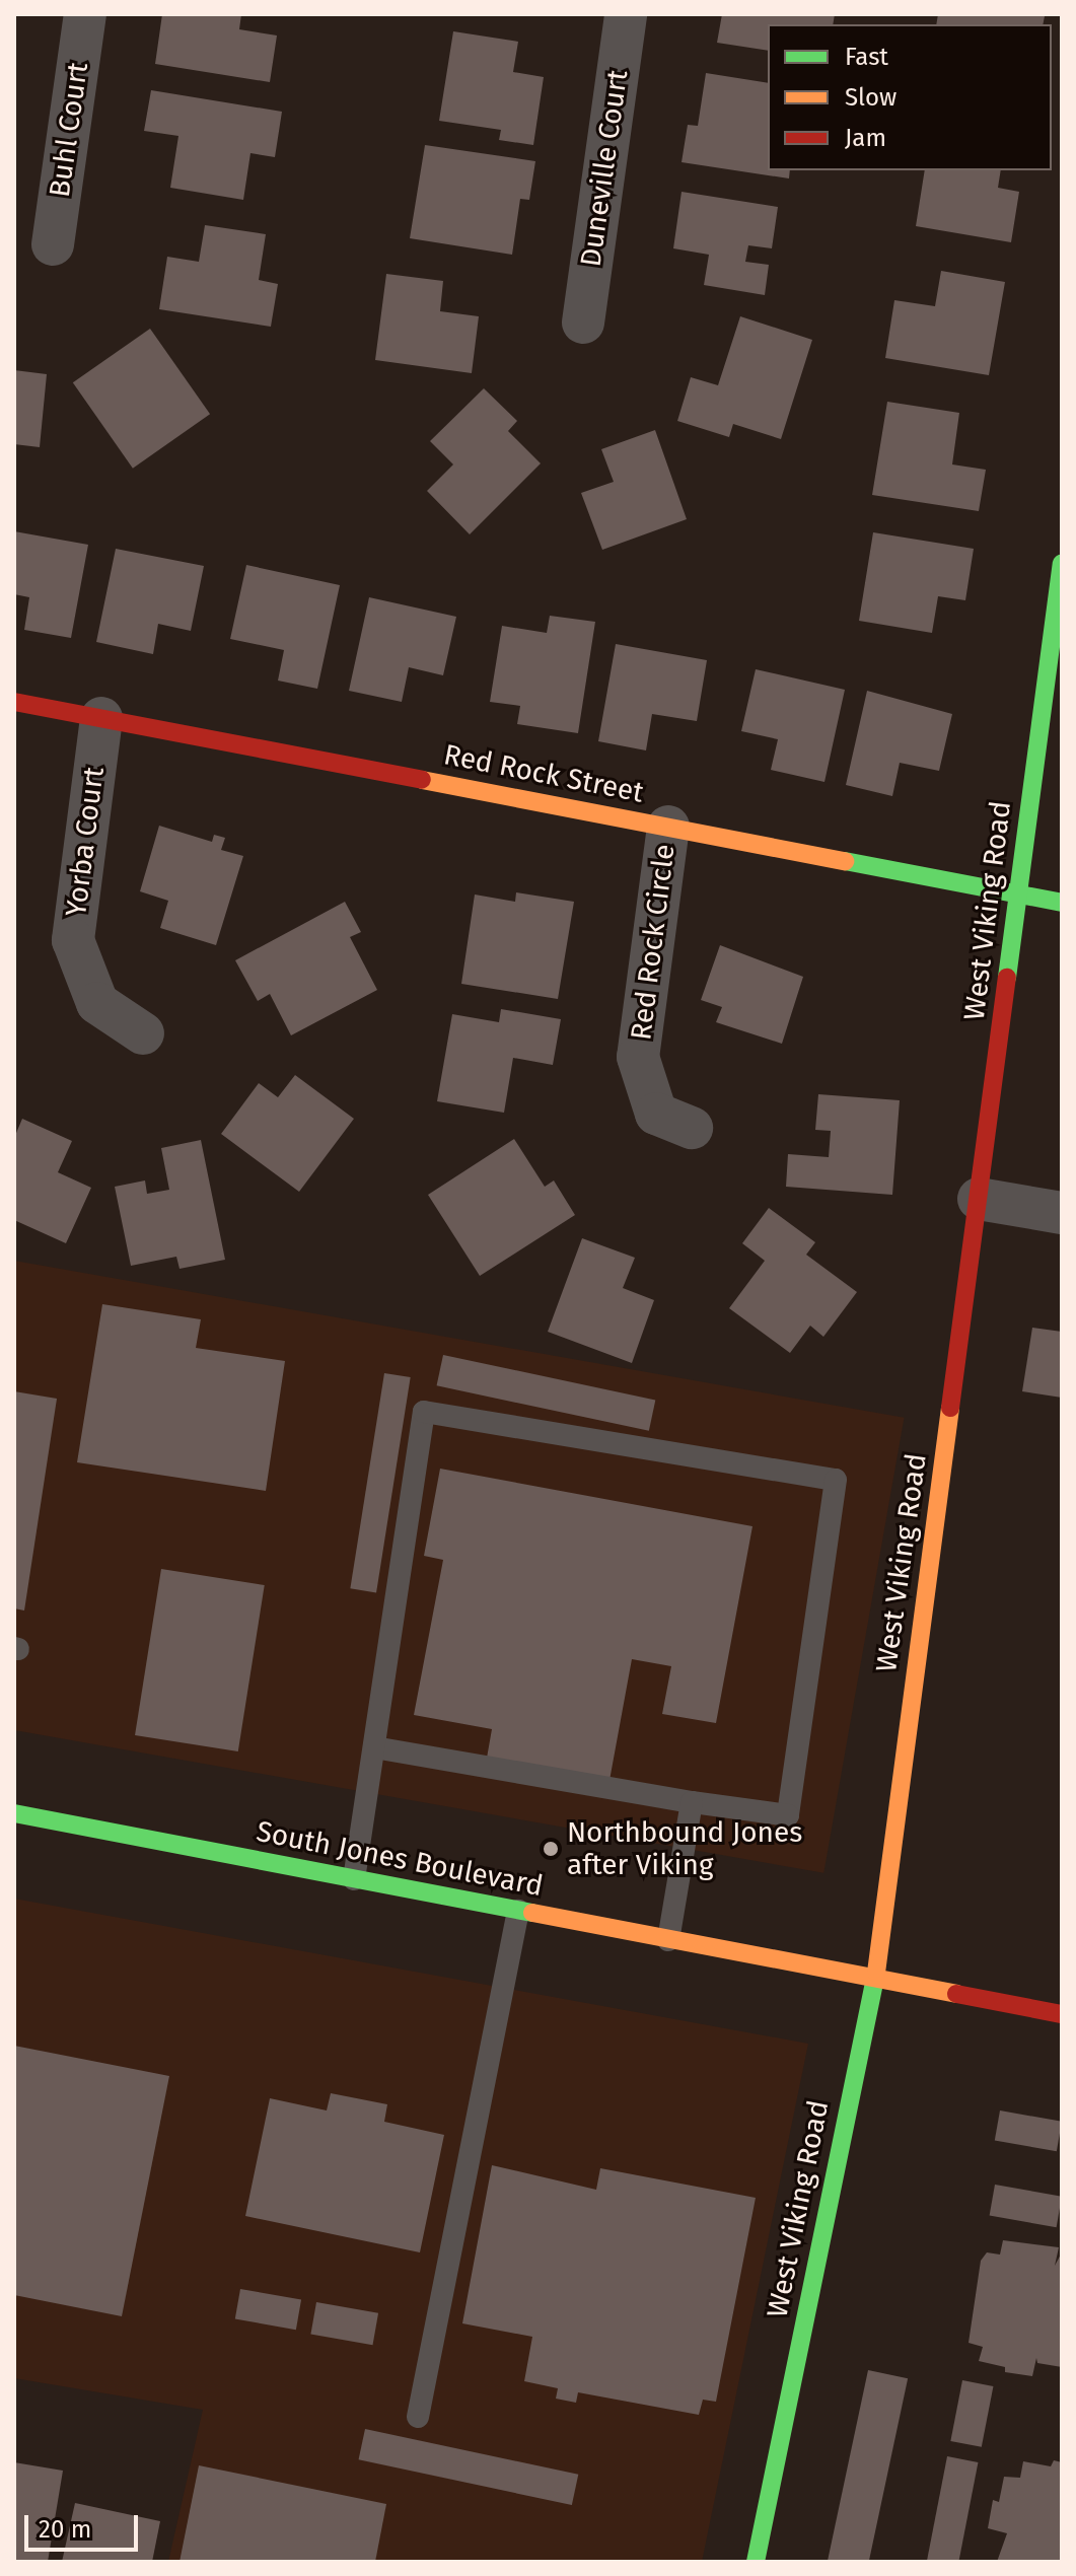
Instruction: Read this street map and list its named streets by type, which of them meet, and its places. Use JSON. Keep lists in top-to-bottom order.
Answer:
{
  "streets": {
    "street": [
      "Buhl Court",
      "Duneville Court",
      "Red Rock Street",
      "Yorba Court",
      "West Viking Road",
      "Red Rock Circle",
      "South Jones Boulevard"
    ]
  },
  "crossings": [
    ["Red Rock Street", "Yorba Court"],
    ["Red Rock Street", "West Viking Road"],
    ["Red Rock Street", "Red Rock Circle"],
    ["West Viking Road", "South Jones Boulevard"]
  ],
  "places": ["Northbound Jones after Viking"],
  "legend": ["Fast", "Slow", "Jam"],
  "scale_bar": "20 m"
}
